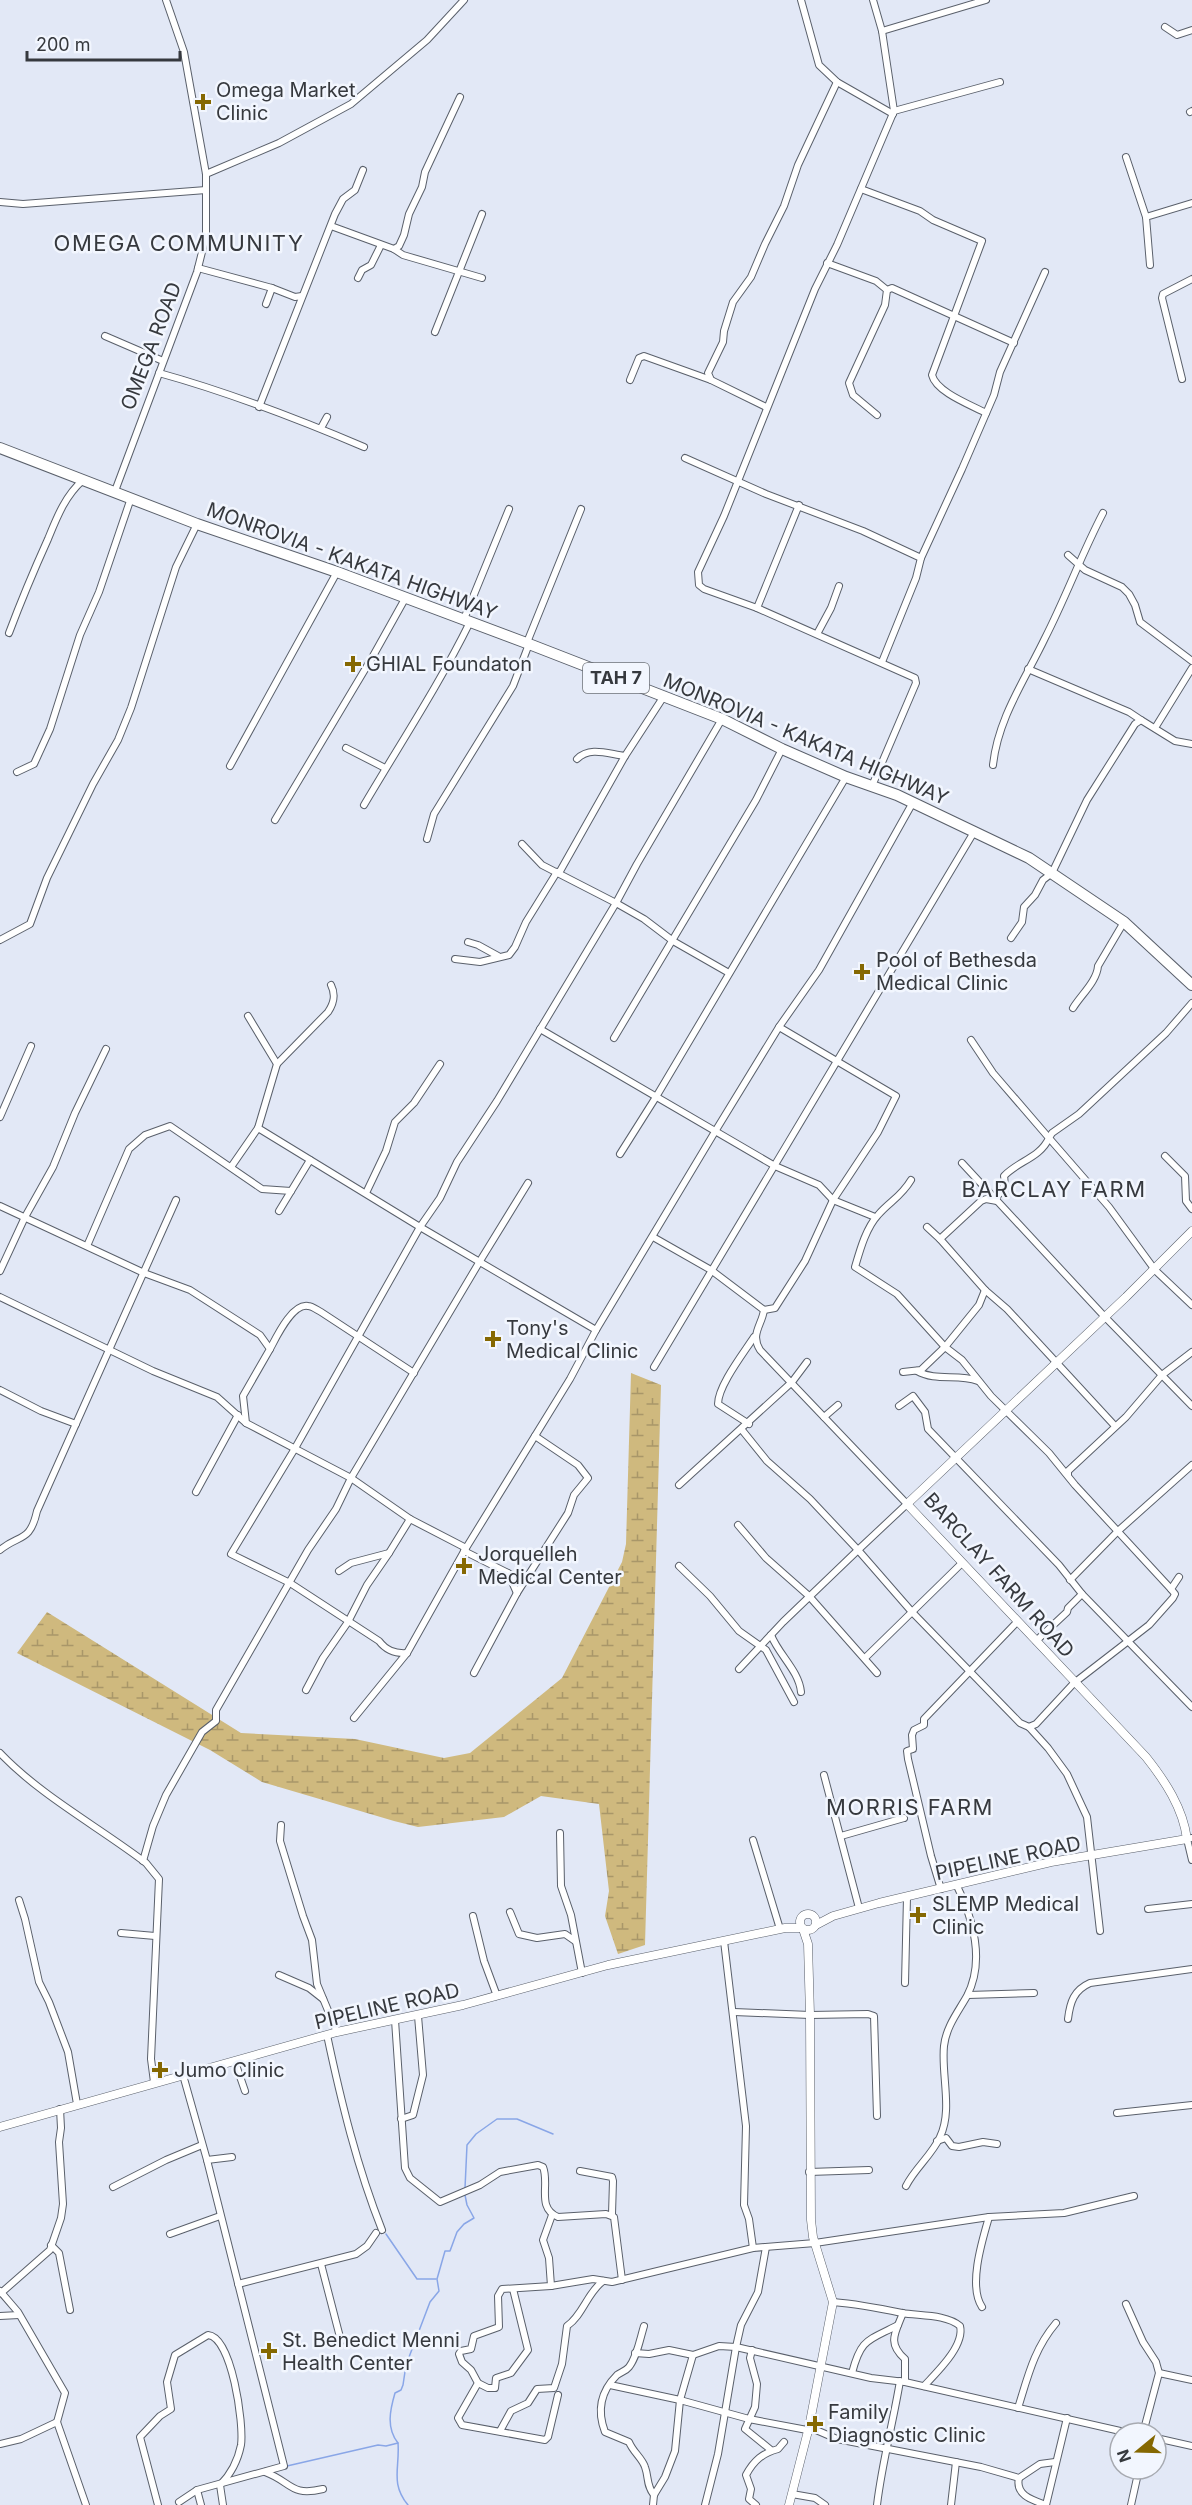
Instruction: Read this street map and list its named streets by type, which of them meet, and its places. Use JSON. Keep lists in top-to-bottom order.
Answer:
{
  "streets": {
    "highway": ["MONROVIA - KAKATA HIGHWAY", "TAH 7"],
    "street": ["OMEGA ROAD", "BARCLAY FARM ROAD", "PIPELINE ROAD"]
  },
  "crossings": [
    ["OMEGA ROAD", "MONROVIA - KAKATA HIGHWAY"],
    ["BARCLAY FARM ROAD", "PIPELINE ROAD"]
  ],
  "districts": ["OMEGA COMMUNITY", "BARCLAY FARM", "MORRIS FARM"],
  "places": {
    "health": [
      "Omega Market Clinic",
      "GHIAL Foundaton",
      "Pool of Bethesda Medical Clinic",
      "Tony's Medical Clinic",
      "Jorquelleh Medical Center",
      "SLEMP Medical Clinic",
      "Jumo Clinic",
      "St. Benedict Menni Health Center",
      "Family Diagnostic Clinic"
    ]
  },
  "scale_bar": "200 m",
  "north": "left"
}
